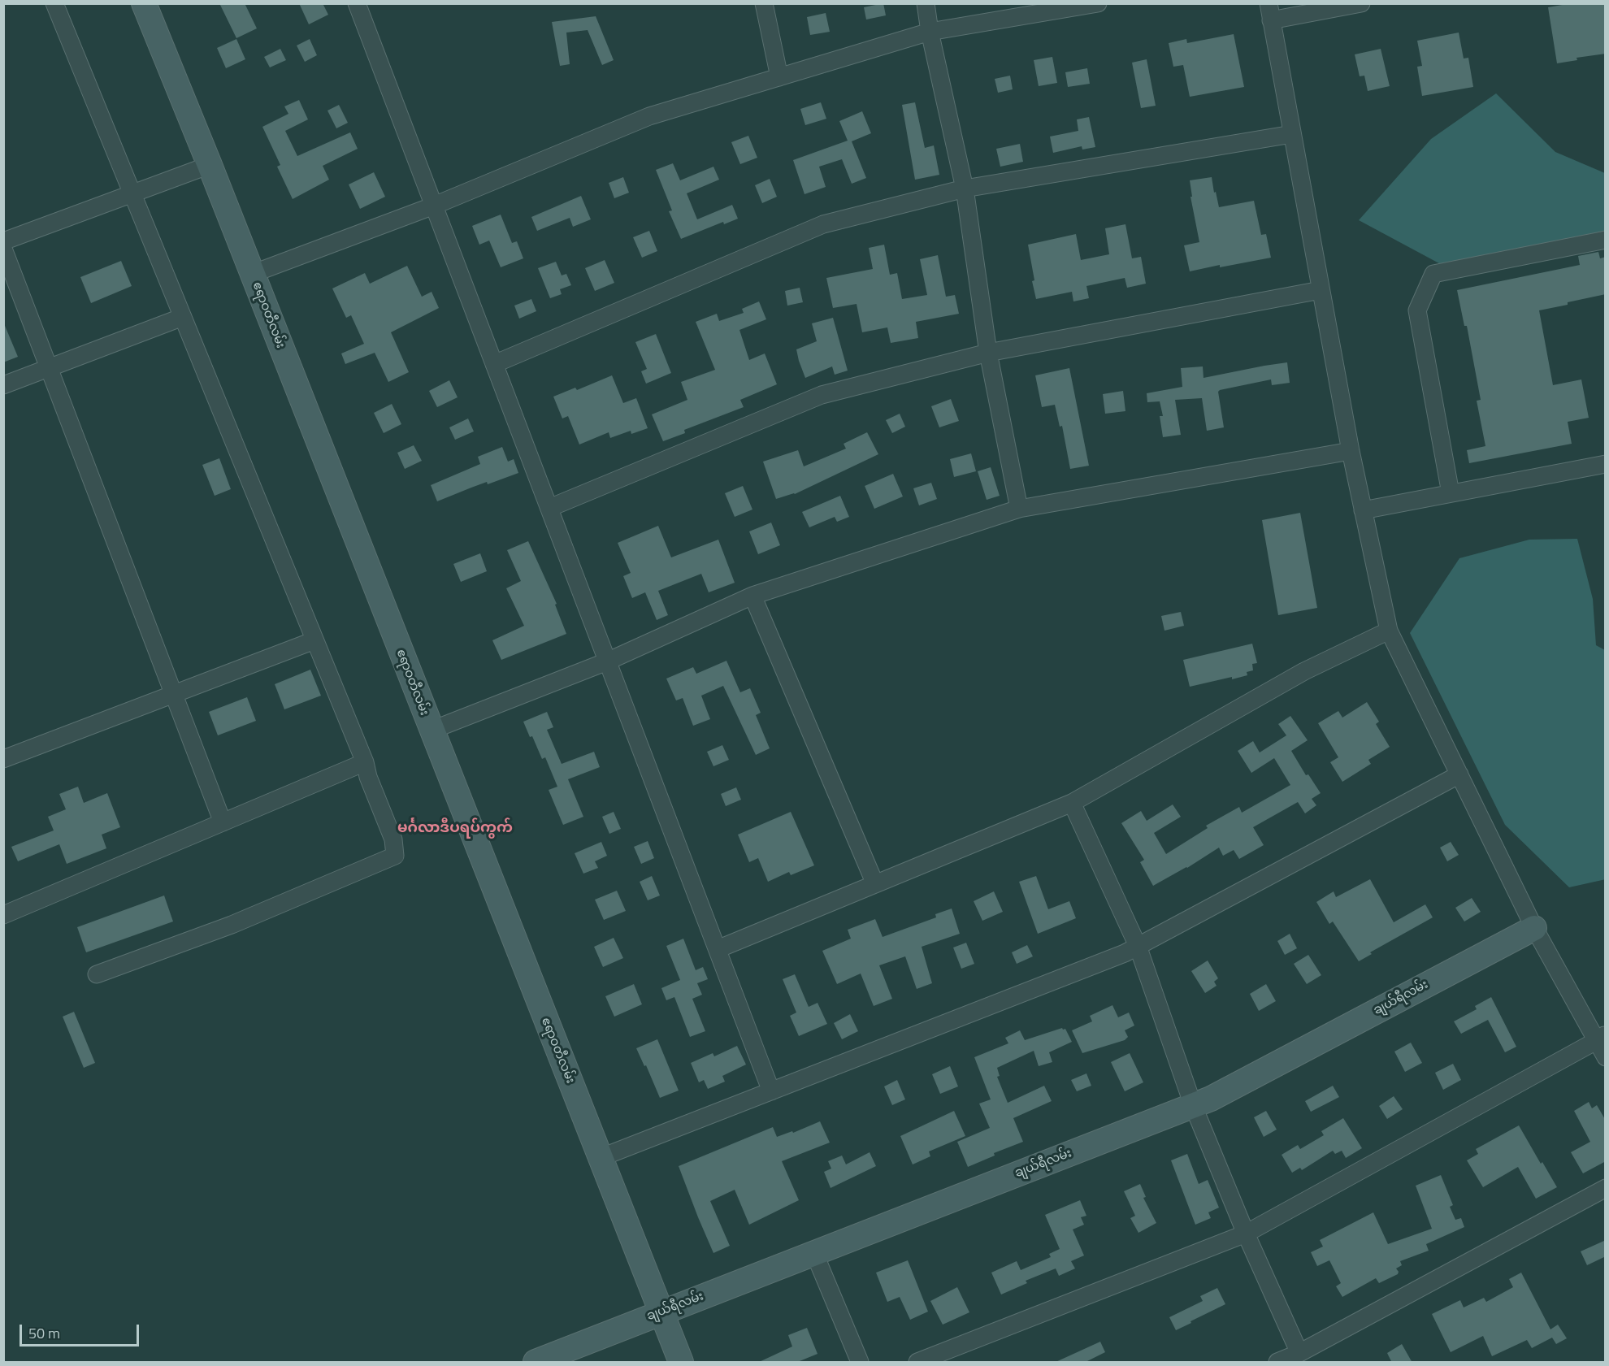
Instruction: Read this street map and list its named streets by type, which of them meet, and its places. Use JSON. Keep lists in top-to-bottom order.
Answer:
{
  "streets": {
    "street": ["ဧရာဝတီလမ်း", "ချယ်ရီလမ်း"]
  },
  "crossings": [
    ["ဧရာဝတီလမ်း", "ချယ်ရီလမ်း"]
  ],
  "districts": ["မင်္ဂလာဒီပရပ်ကွက်"],
  "scale_bar": "50 m"
}
